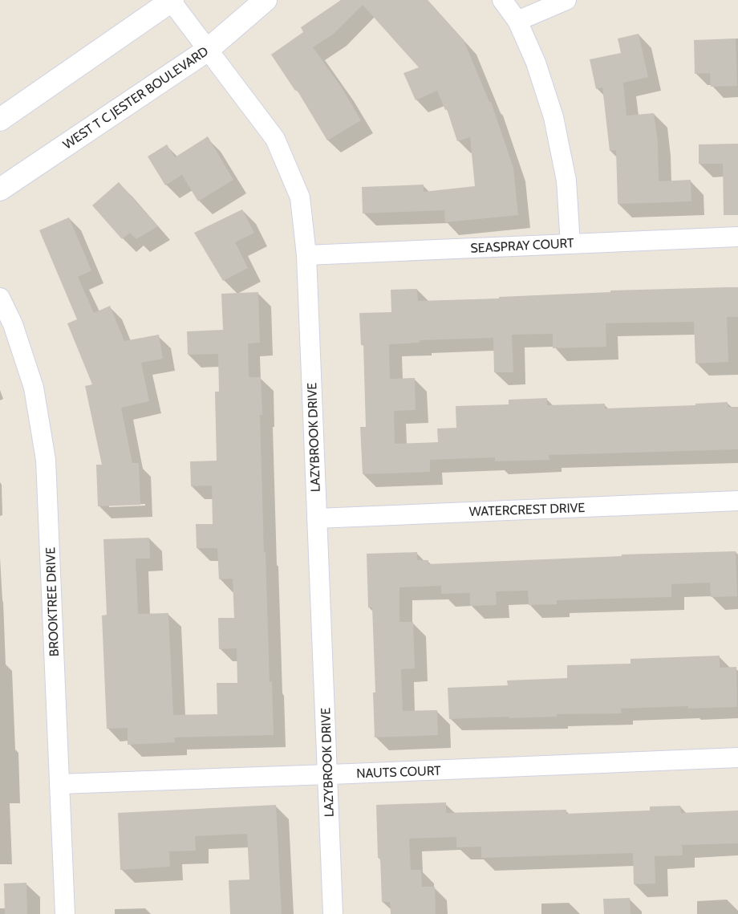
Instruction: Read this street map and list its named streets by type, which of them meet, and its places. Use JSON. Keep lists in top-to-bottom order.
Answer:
{
  "streets": {
    "main road": ["WEST T C JESTER BOULEVARD"],
    "street": [
      "SEASPRAY COURT",
      "LAZYBROOK DRIVE",
      "WATERCREST DRIVE",
      "BROOKTREE DRIVE",
      "NAUTS COURT"
    ]
  },
  "crossings": [
    ["WEST T C JESTER BOULEVARD", "LAZYBROOK DRIVE"],
    ["SEASPRAY COURT", "LAZYBROOK DRIVE"],
    ["LAZYBROOK DRIVE", "WATERCREST DRIVE"],
    ["LAZYBROOK DRIVE", "NAUTS COURT"],
    ["BROOKTREE DRIVE", "NAUTS COURT"]
  ]
}
